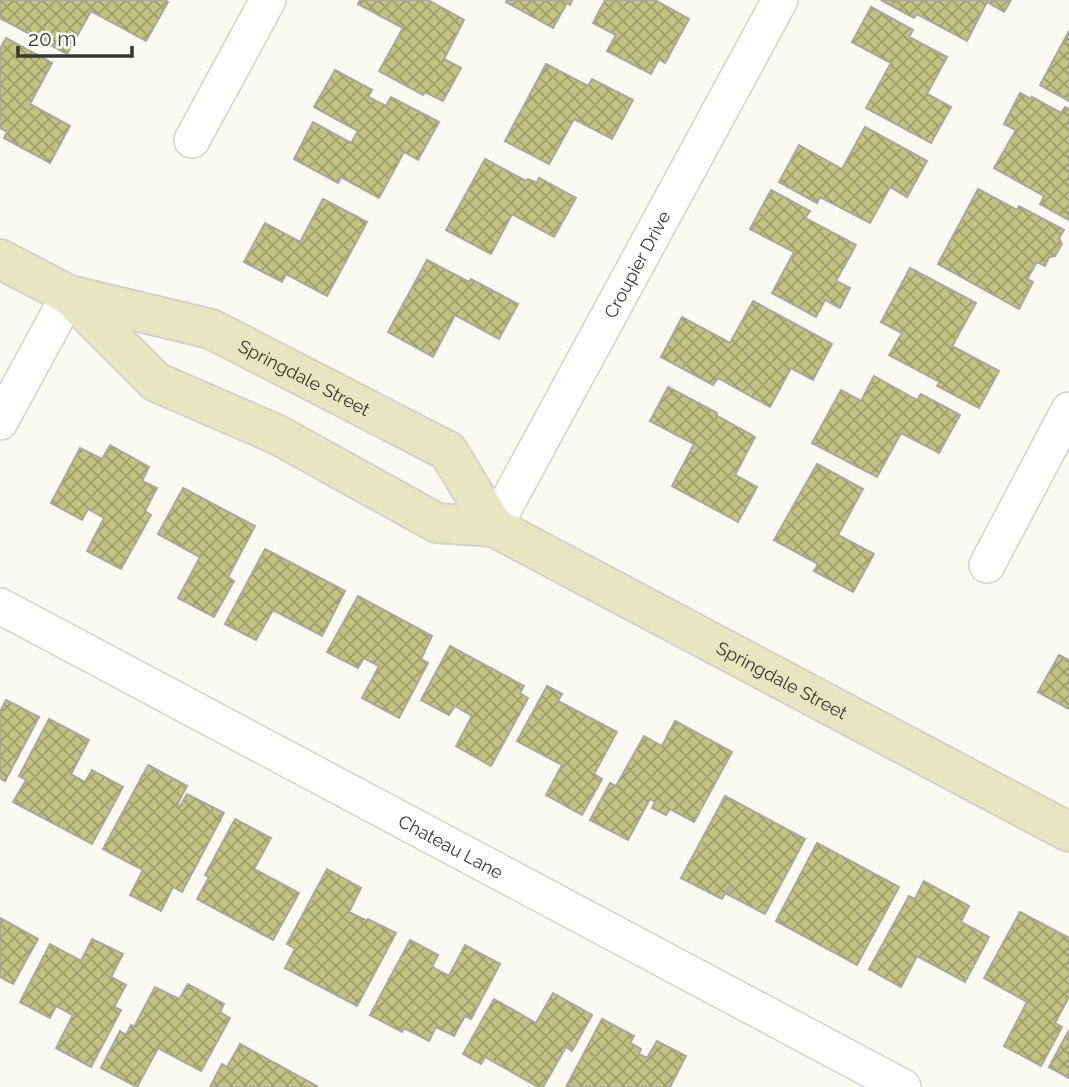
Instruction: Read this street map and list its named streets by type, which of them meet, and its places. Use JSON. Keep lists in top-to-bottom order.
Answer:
{
  "streets": {
    "main road": ["Springdale Street"],
    "street": ["Croupier Drive", "Chateau Lane"]
  },
  "crossings": [
    ["Croupier Drive", "Springdale Street"]
  ],
  "scale_bar": "20 m"
}
